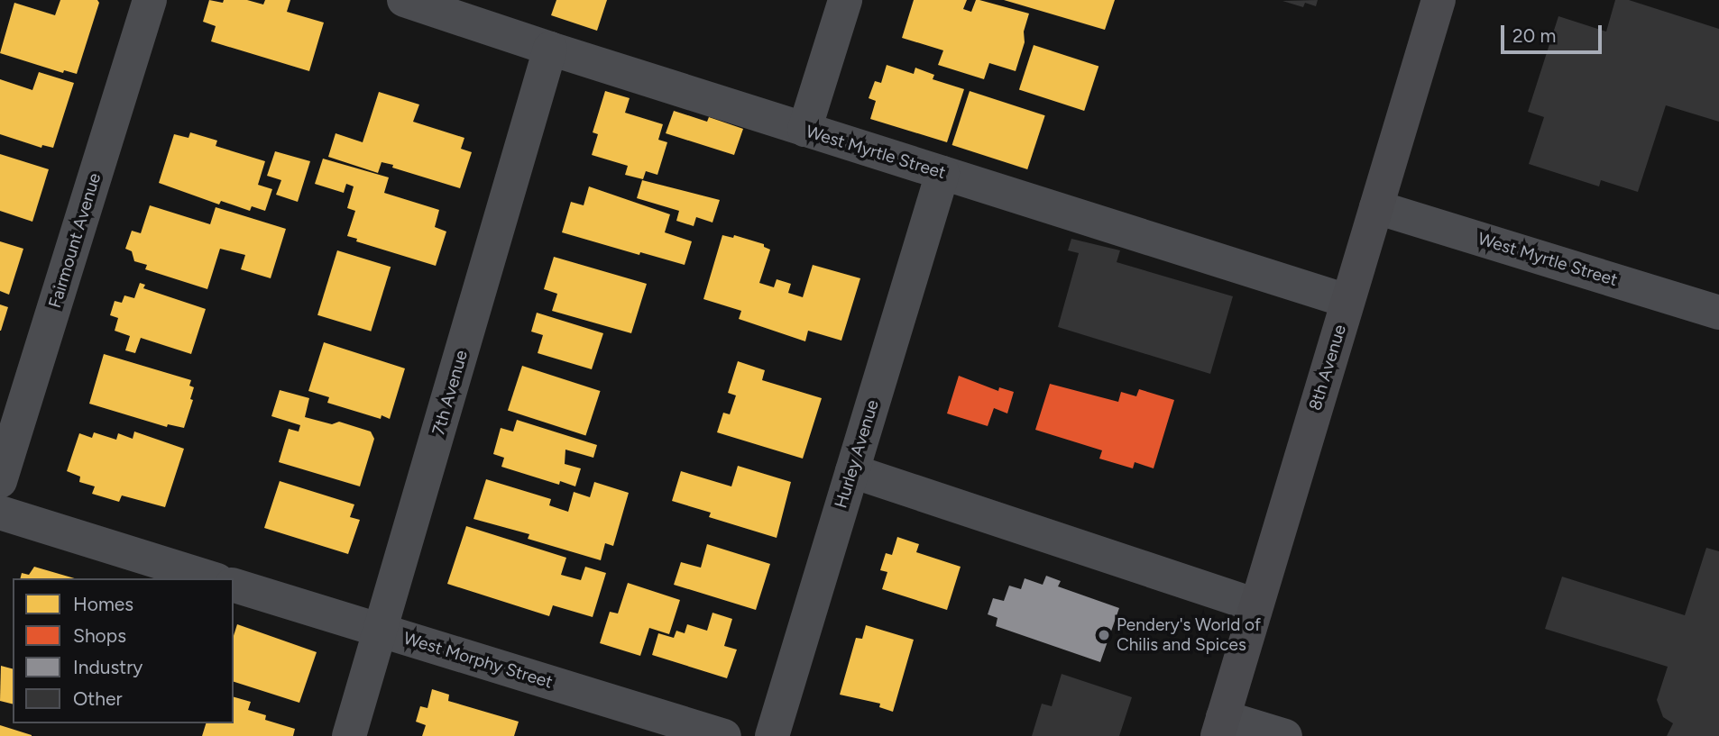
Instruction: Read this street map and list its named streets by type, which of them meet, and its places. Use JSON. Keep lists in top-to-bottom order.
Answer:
{
  "streets": {
    "main road": ["8th Avenue"],
    "street": [
      "West Myrtle Street",
      "Fairmount Avenue",
      "7th Avenue",
      "Hurley Avenue",
      "West Morphy Street"
    ]
  },
  "crossings": [
    ["West Myrtle Street", "8th Avenue"],
    ["West Myrtle Street", "7th Avenue"],
    ["West Myrtle Street", "Hurley Avenue"],
    ["7th Avenue", "West Morphy Street"]
  ],
  "places": ["Pendery's World of Chilis and Spices"],
  "legend": [
    "Homes",
    "Shops",
    "Industry",
    "Other"
  ],
  "scale_bar": "20 m"
}
